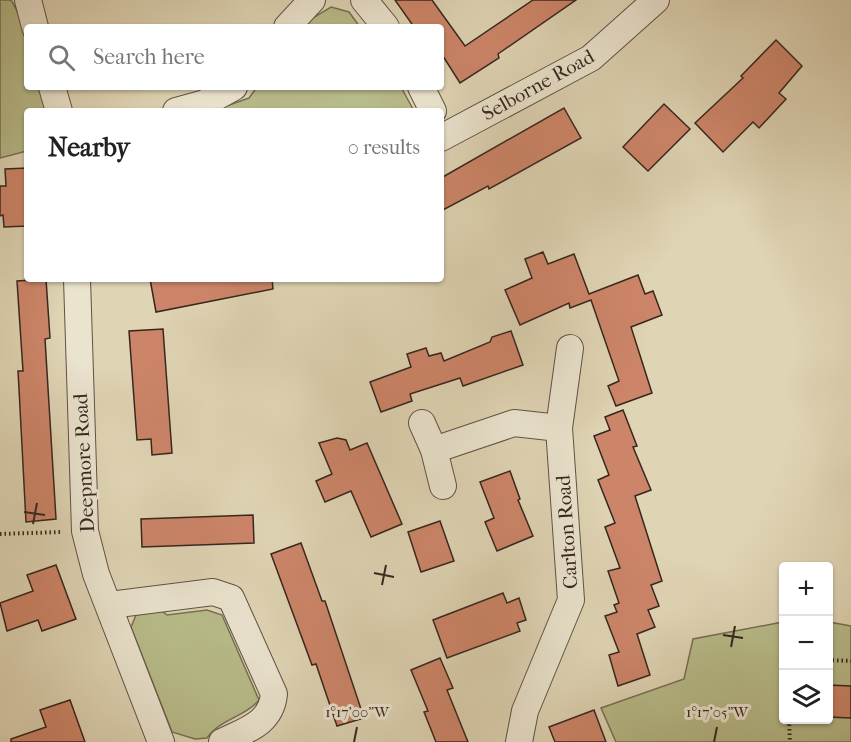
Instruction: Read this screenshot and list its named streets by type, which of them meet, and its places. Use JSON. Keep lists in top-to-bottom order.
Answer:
{
  "streets": {
    "street": ["Selborne Road", "Deepmore Road", "Carlton Road"]
  },
  "page": {
    "search": "Search here",
    "heading": ["Nearby", "0 results"],
    "map_buttons": ["+", "−"]
  },
  "coordinates": ["1°17'00\"W", "1°17'05\"W"]
}
